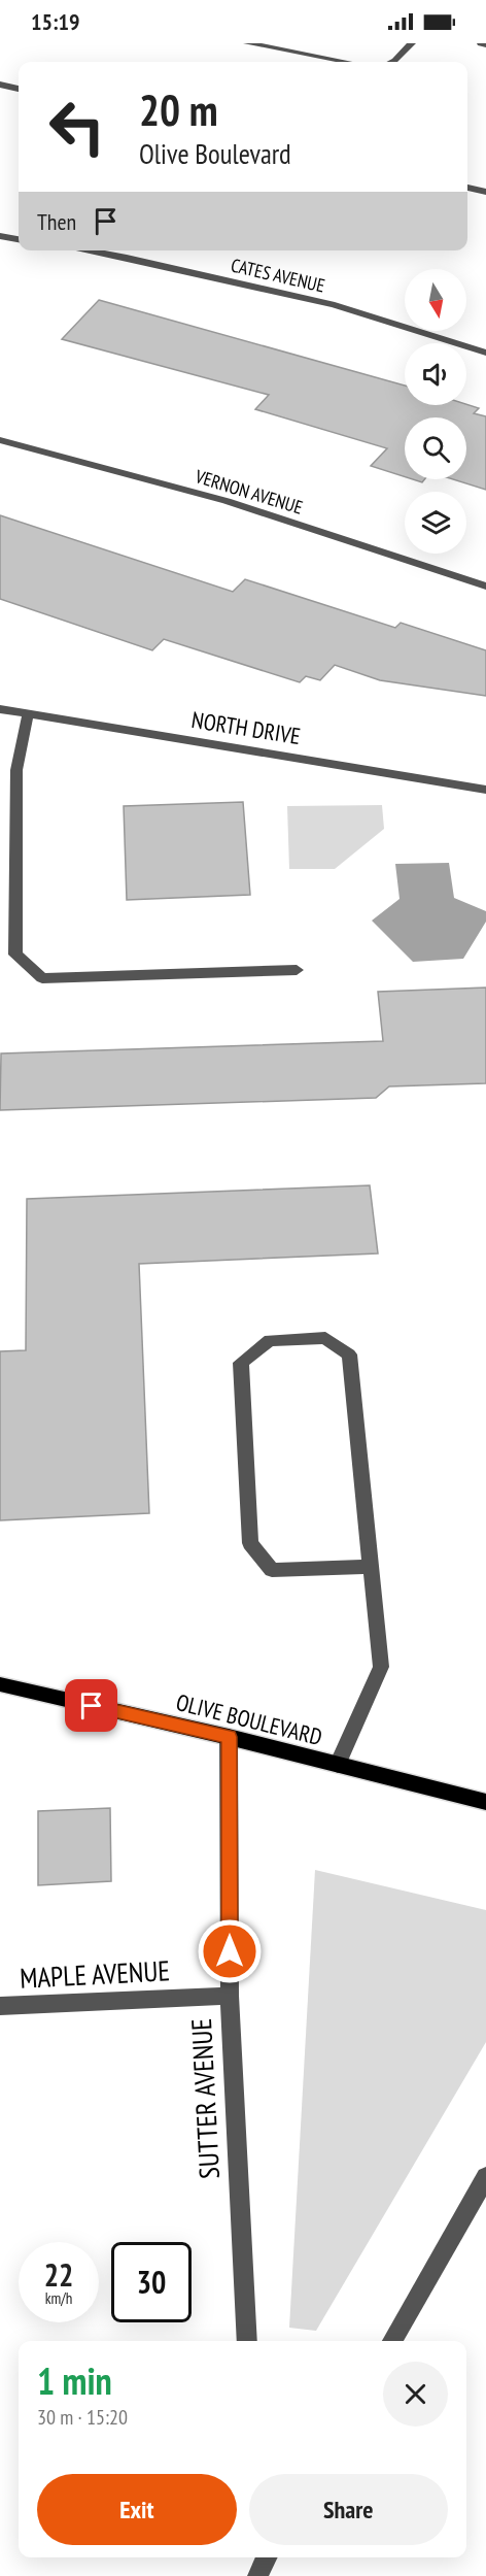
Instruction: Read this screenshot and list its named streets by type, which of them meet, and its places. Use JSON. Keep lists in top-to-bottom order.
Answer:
{
  "streets": {
    "main road": ["OLIVE BOULEVARD"],
    "street": [
      "CATES AVENUE",
      "VERNON AVENUE",
      "NORTH DRIVE",
      "MAPLE AVENUE",
      "SUTTER AVENUE"
    ]
  },
  "crossings": [
    ["OLIVE BOULEVARD", "SUTTER AVENUE"],
    ["MAPLE AVENUE", "SUTTER AVENUE"]
  ],
  "north": "bottom",
  "page": {
    "status": "15:19",
    "turn": ["20 m", "Olive Boulevard"],
    "then": "Then",
    "speed": "22 km/h",
    "limit": "30",
    "heading": ["1 min", "30 m · 15:20"],
    "buttons": ["Exit", "Share"]
  }
}
